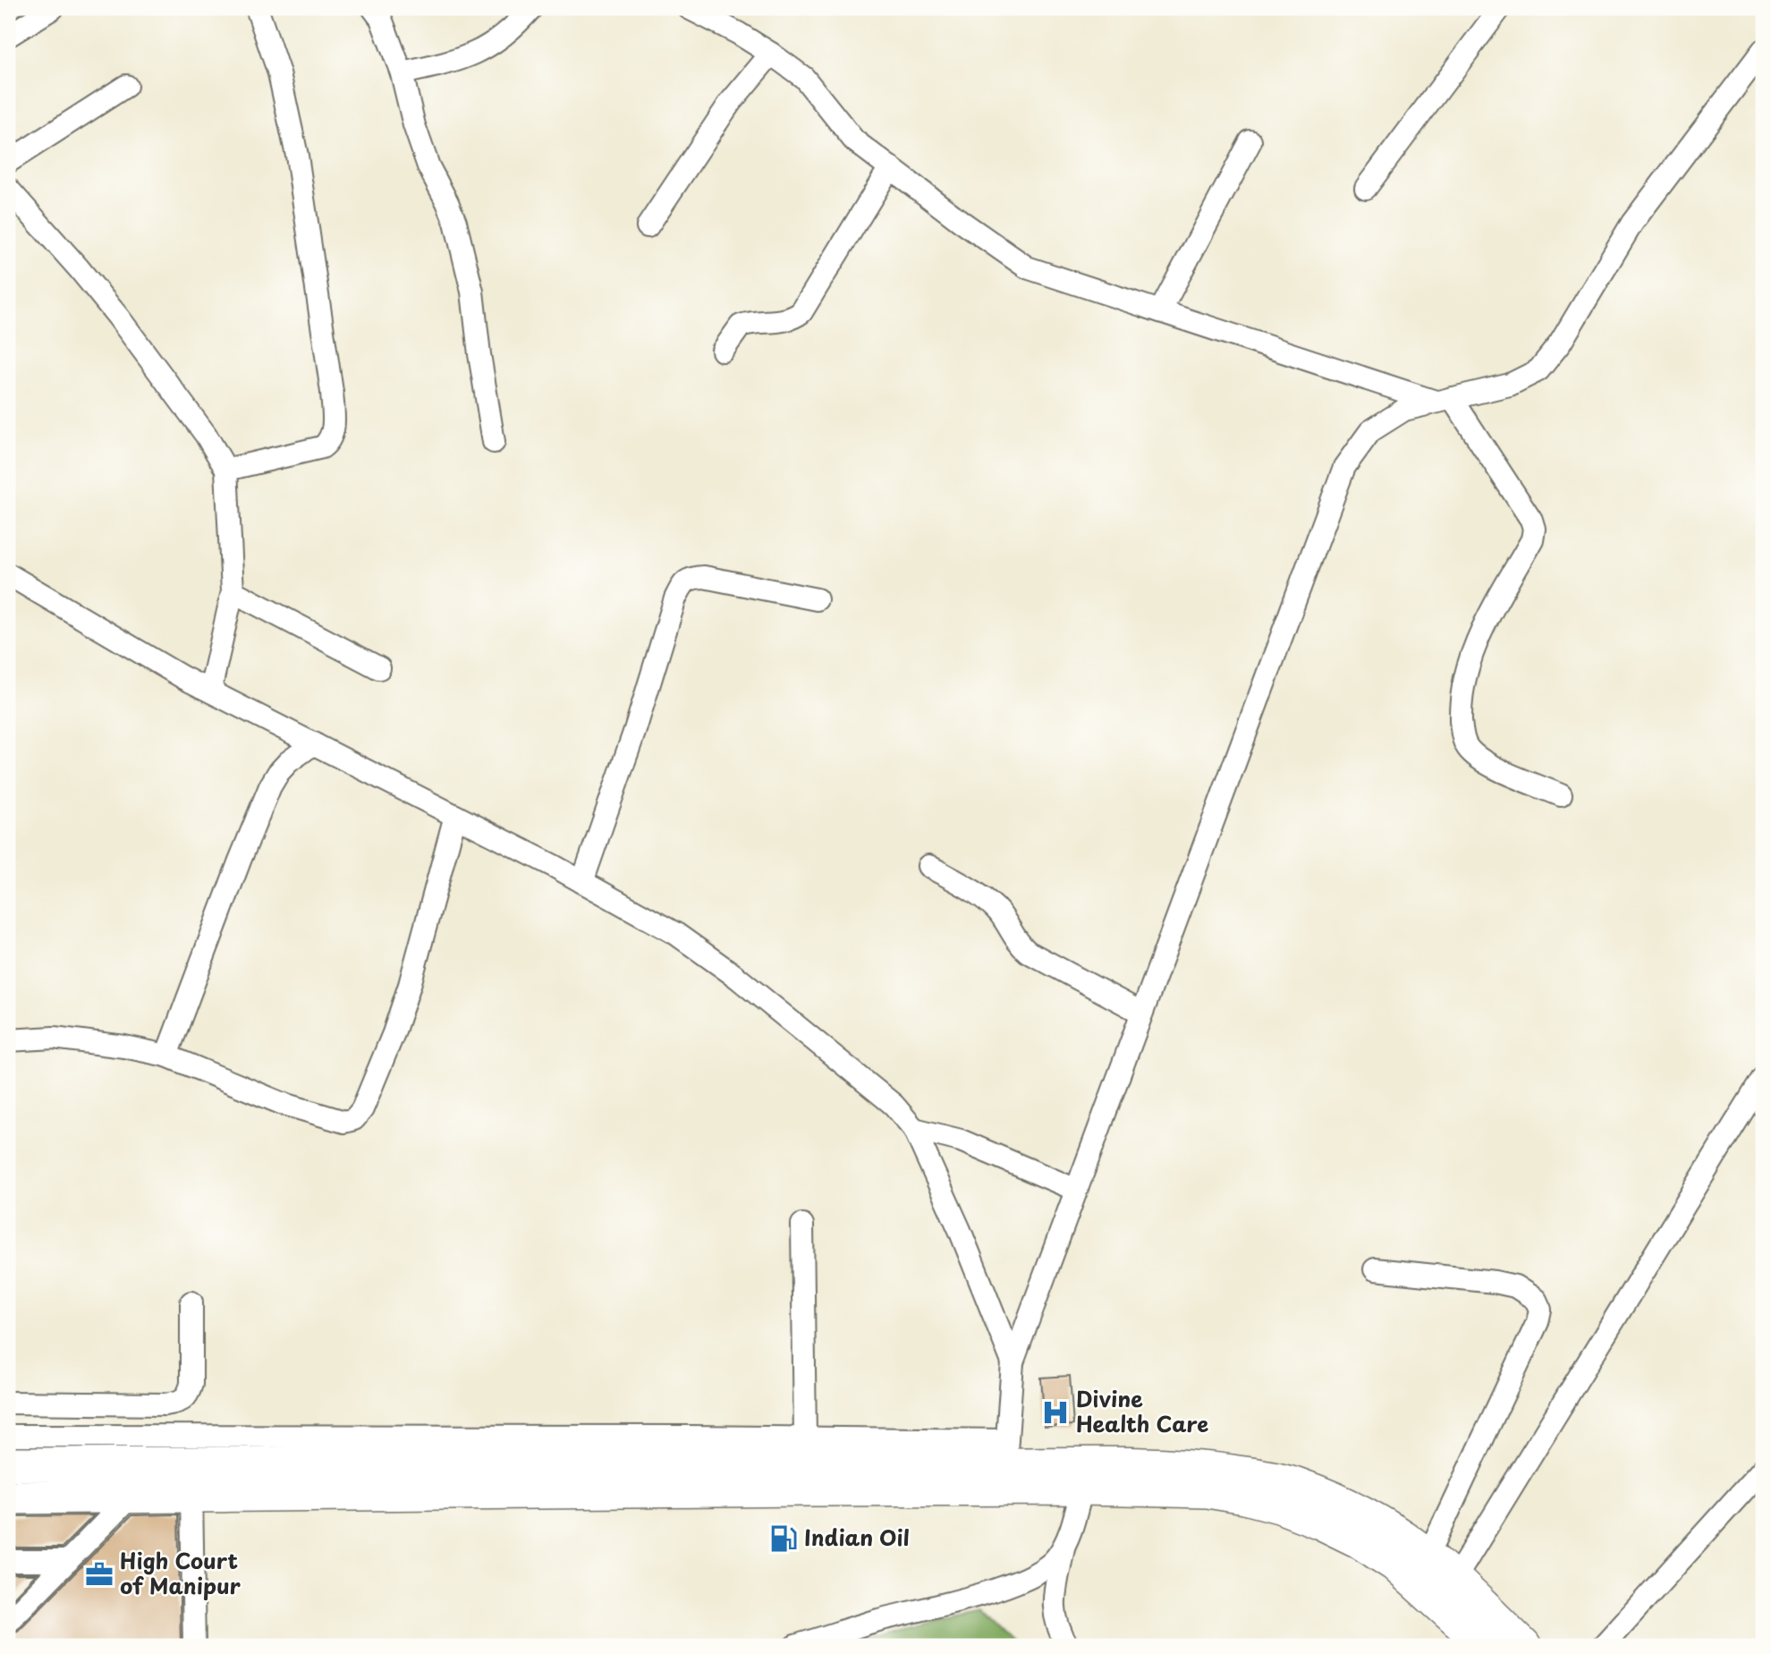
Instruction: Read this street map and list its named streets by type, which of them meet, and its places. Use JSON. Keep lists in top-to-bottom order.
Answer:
{
  "places": {
    "hospital": ["Divine Health Care"],
    "fuel station": ["Indian Oil"],
    "office": ["High Court of Manipur"]
  }
}
